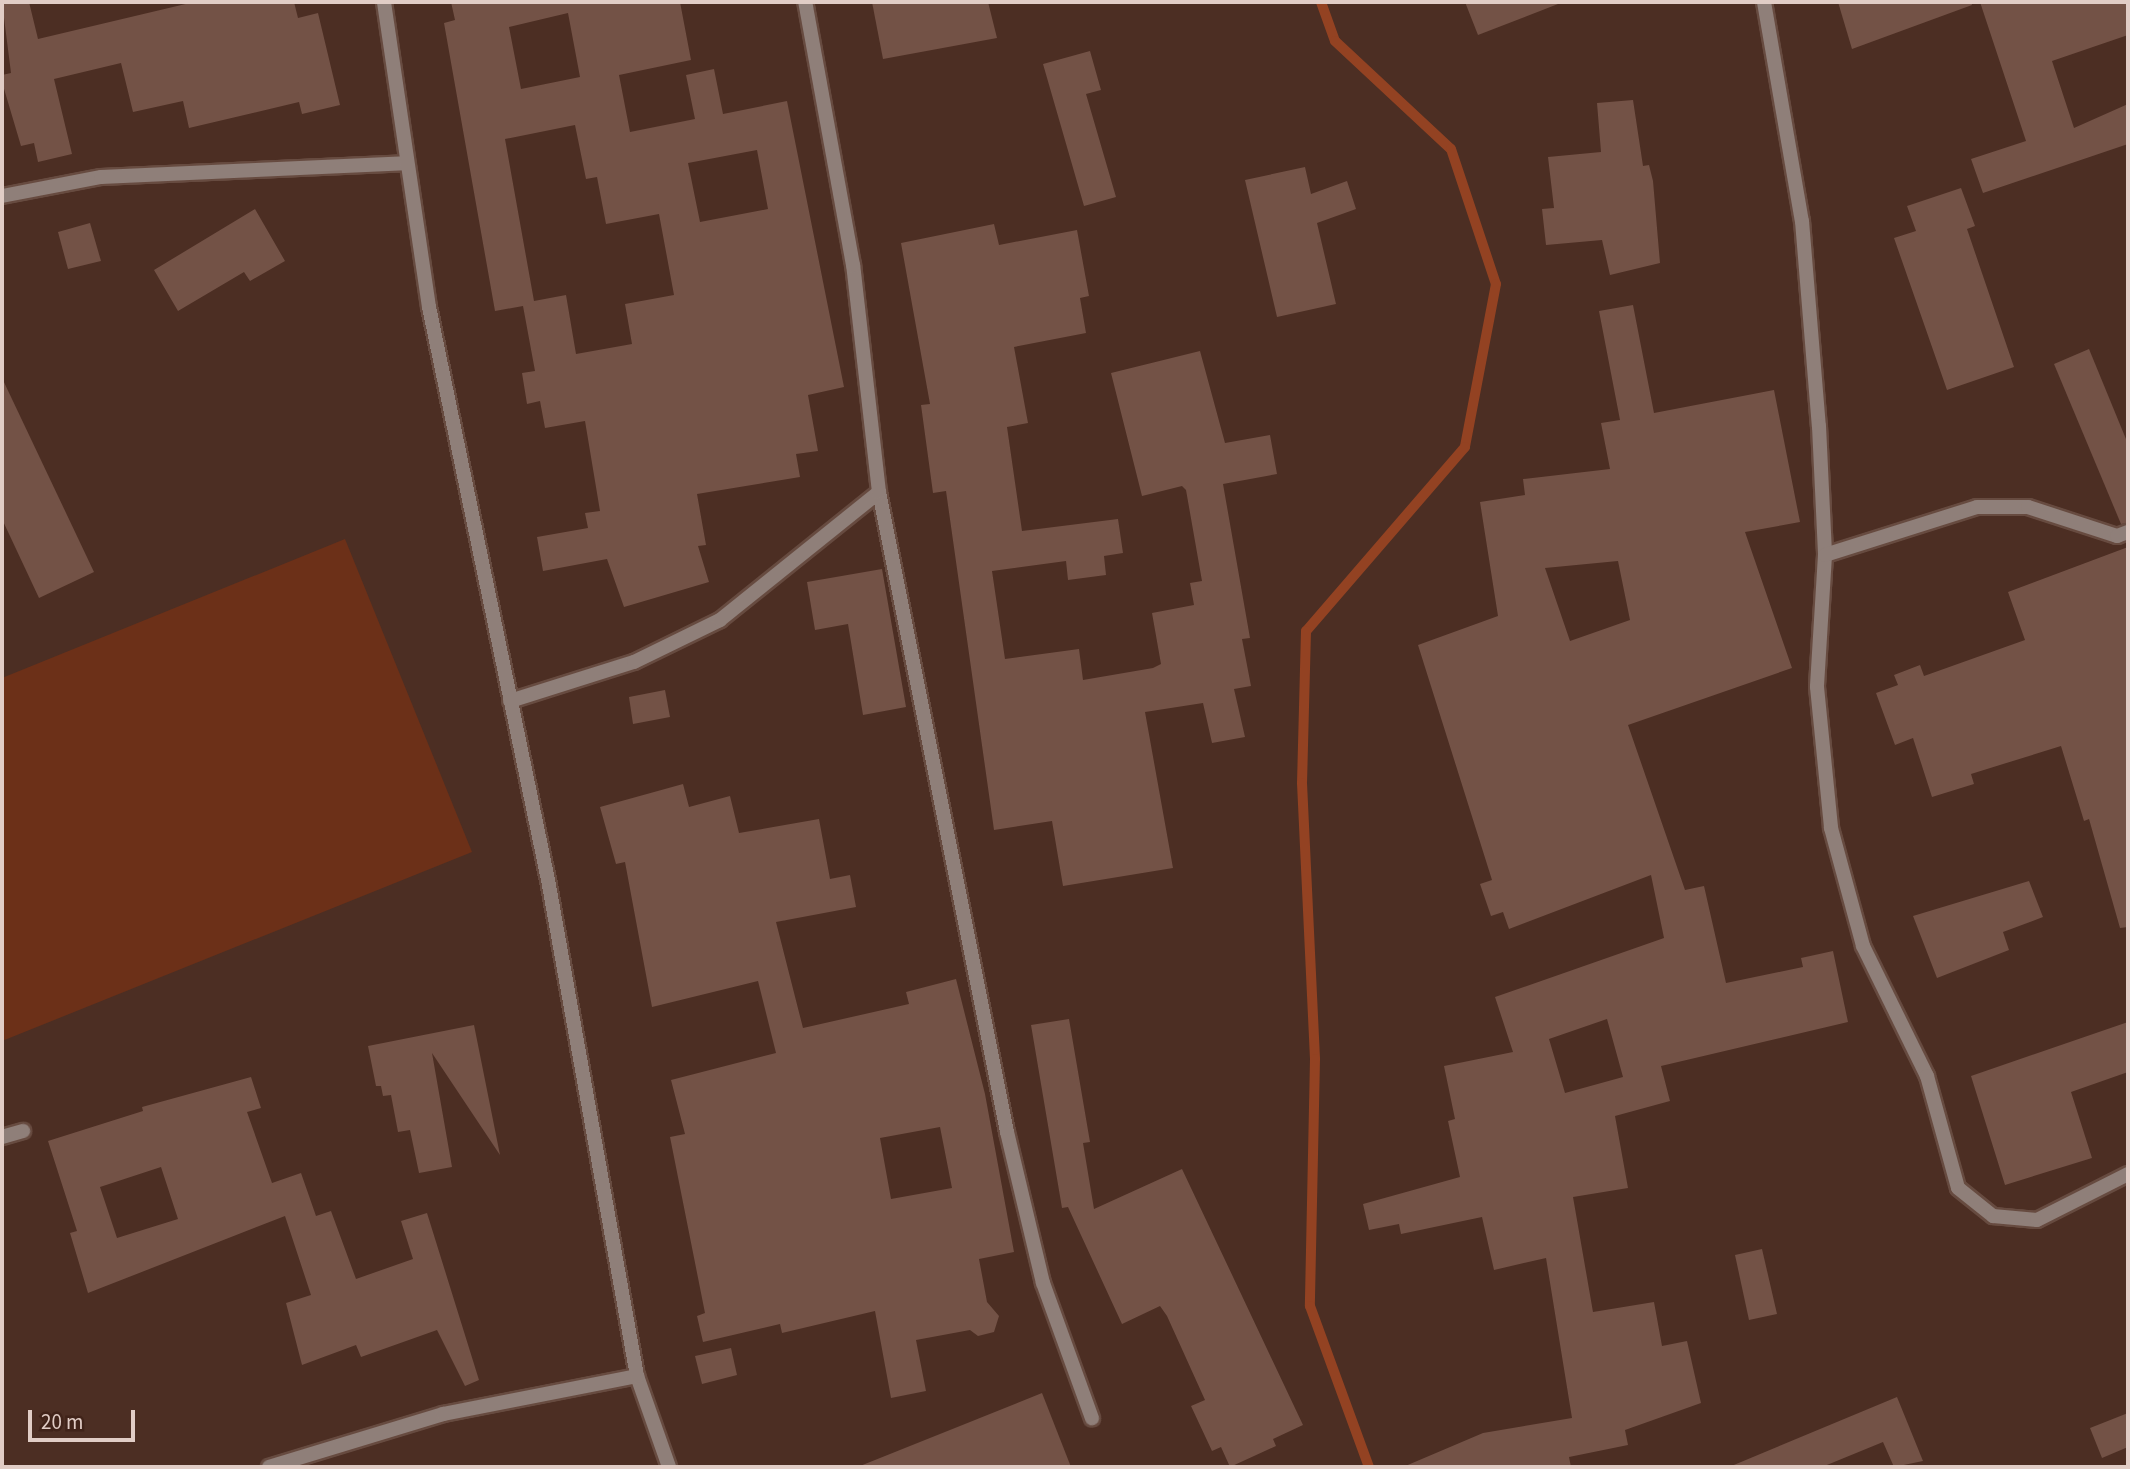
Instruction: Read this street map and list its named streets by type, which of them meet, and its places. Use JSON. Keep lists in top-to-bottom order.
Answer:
{
  "scale_bar": "20 m"
}
